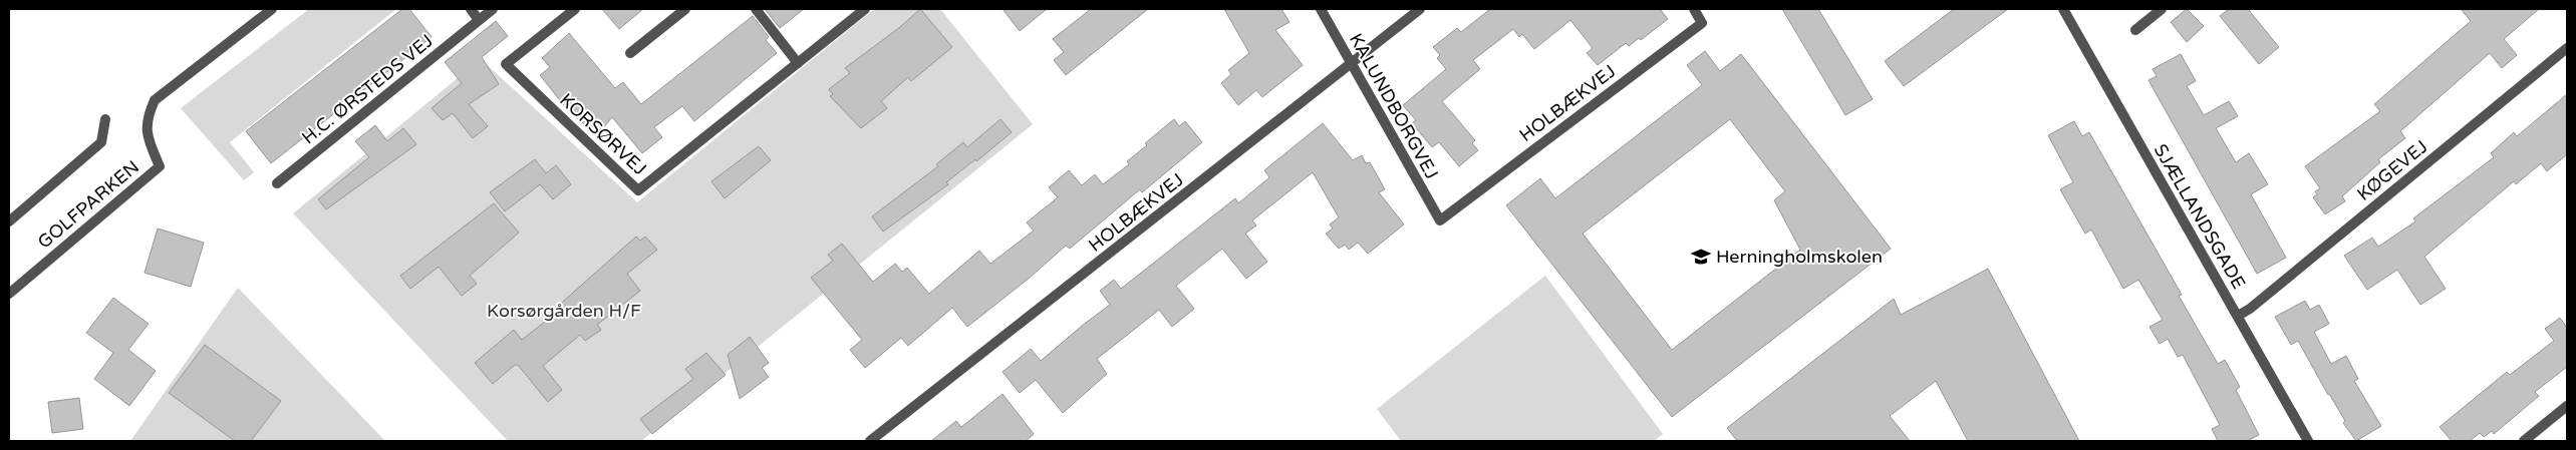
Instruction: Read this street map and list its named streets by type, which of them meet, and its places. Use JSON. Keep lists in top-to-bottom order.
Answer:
{
  "streets": {
    "street": [
      "H.C. ØRSTEDS VEJ",
      "HOLBÆKVEJ",
      "KALUNDBORGVEJ",
      "KORSØRVEJ",
      "KØGEVEJ",
      "GOLFPARKEN",
      "SJÆLLANDSGADE"
    ]
  },
  "crossings": [
    ["HOLBÆKVEJ", "KALUNDBORGVEJ"],
    ["KØGEVEJ", "SJÆLLANDSGADE"]
  ],
  "parks": ["Korsørgården H/F"],
  "places": {
    "school or university": ["Herningholmskolen"]
  }
}
